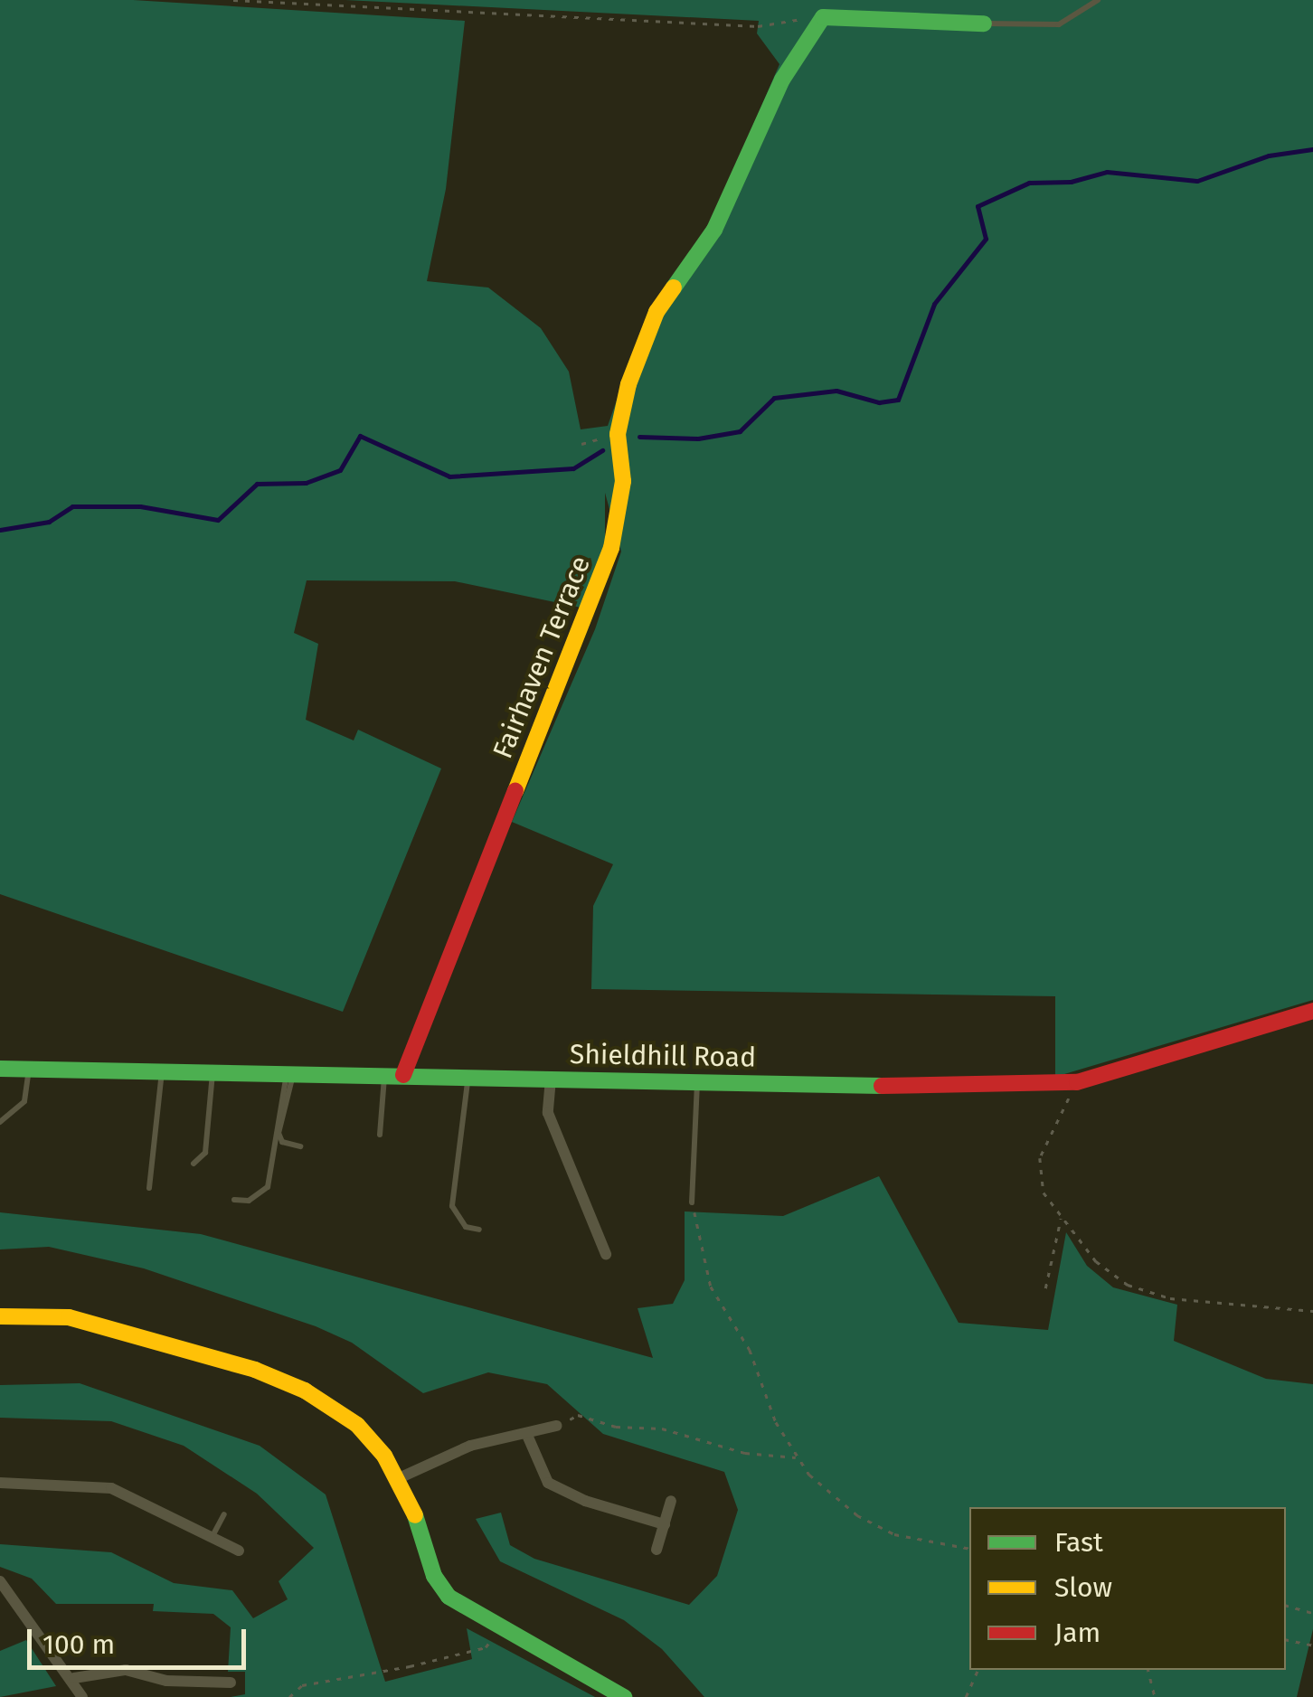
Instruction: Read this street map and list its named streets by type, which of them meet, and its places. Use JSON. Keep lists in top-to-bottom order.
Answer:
{
  "streets": {
    "street": ["Fairhaven Terrace", "Shieldhill Road"]
  },
  "crossings": [
    ["Fairhaven Terrace", "Shieldhill Road"]
  ],
  "legend": ["Fast", "Slow", "Jam"],
  "scale_bar": "100 m"
}
